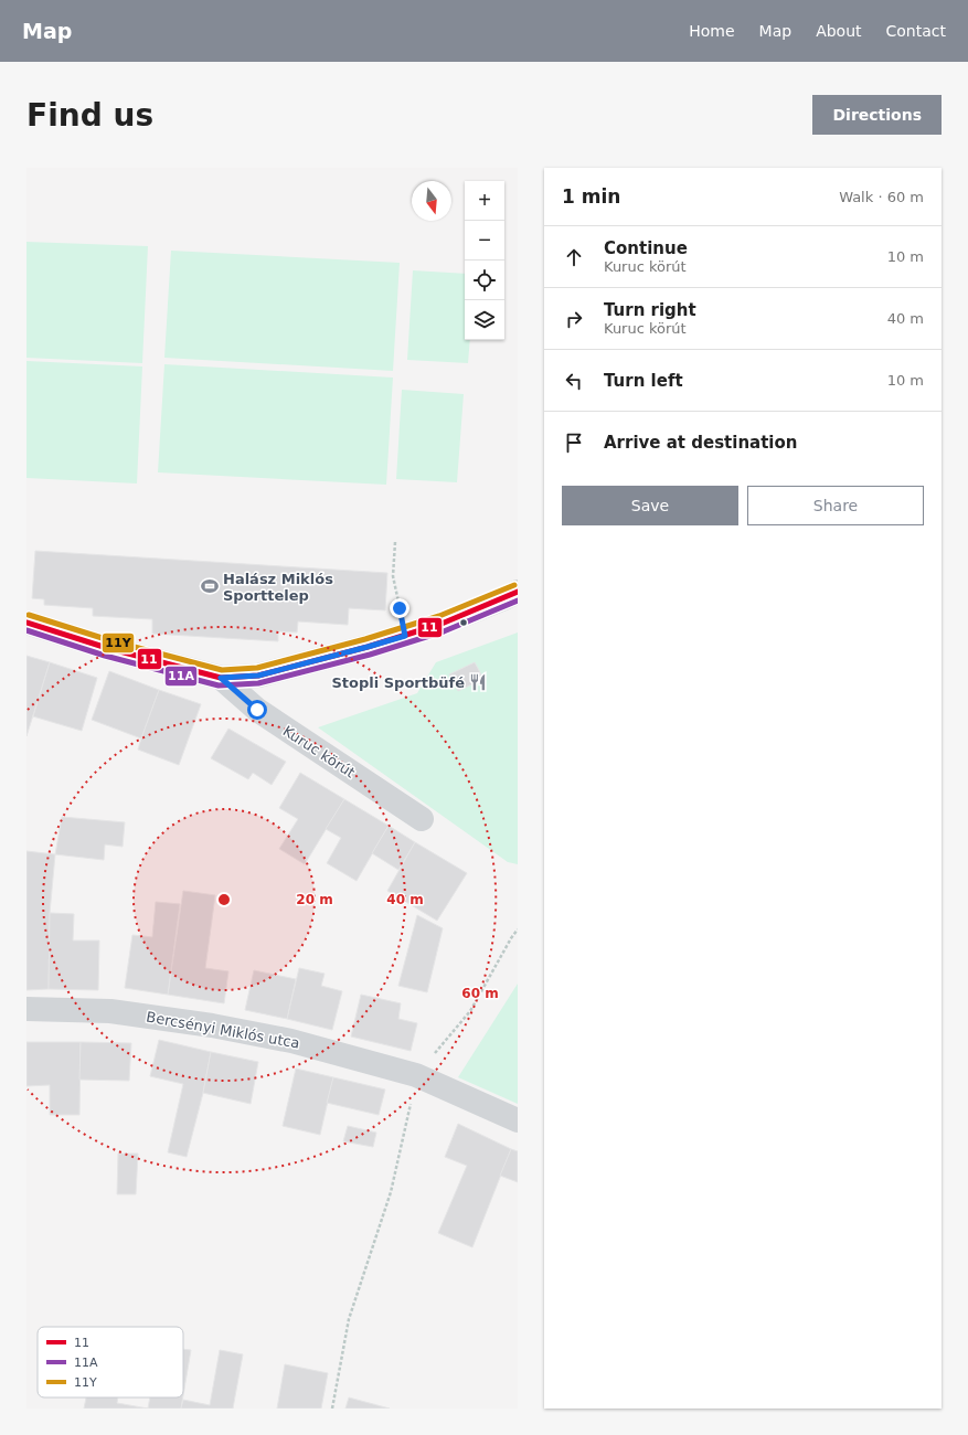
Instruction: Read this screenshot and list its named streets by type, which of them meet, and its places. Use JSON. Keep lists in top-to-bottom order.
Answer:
{
  "streets": {
    "street": ["Kuruc körút", "Bercsényi Miklós utca"]
  },
  "places": {
    "sports": ["Halász Miklós Sporttelep"],
    "restaurant": ["Stopli Sportbüfé"]
  },
  "lines": ["transit line 11Y", "transit line 11", "transit line 11A"],
  "legend": ["11", "11A", "11Y"],
  "north": "bottom",
  "page": {
    "header": "Map",
    "nav": [
      "Home",
      "Map",
      "About",
      "Contact"
    ],
    "buttons": [
      "Directions",
      ["Save", "Share"]
    ],
    "title": "Find us",
    "heading": ["1 min", "Walk · 60 m"],
    "map_buttons": ["+", "−"],
    "list": [
      ["Continue", "Kuruc körút", "10 m"],
      ["Turn right", "Kuruc körút", "40 m"],
      ["Turn left", "10 m"],
      "Arrive at destination"
    ]
  },
  "rings": ["20 m", "40 m", "60 m"]
}
